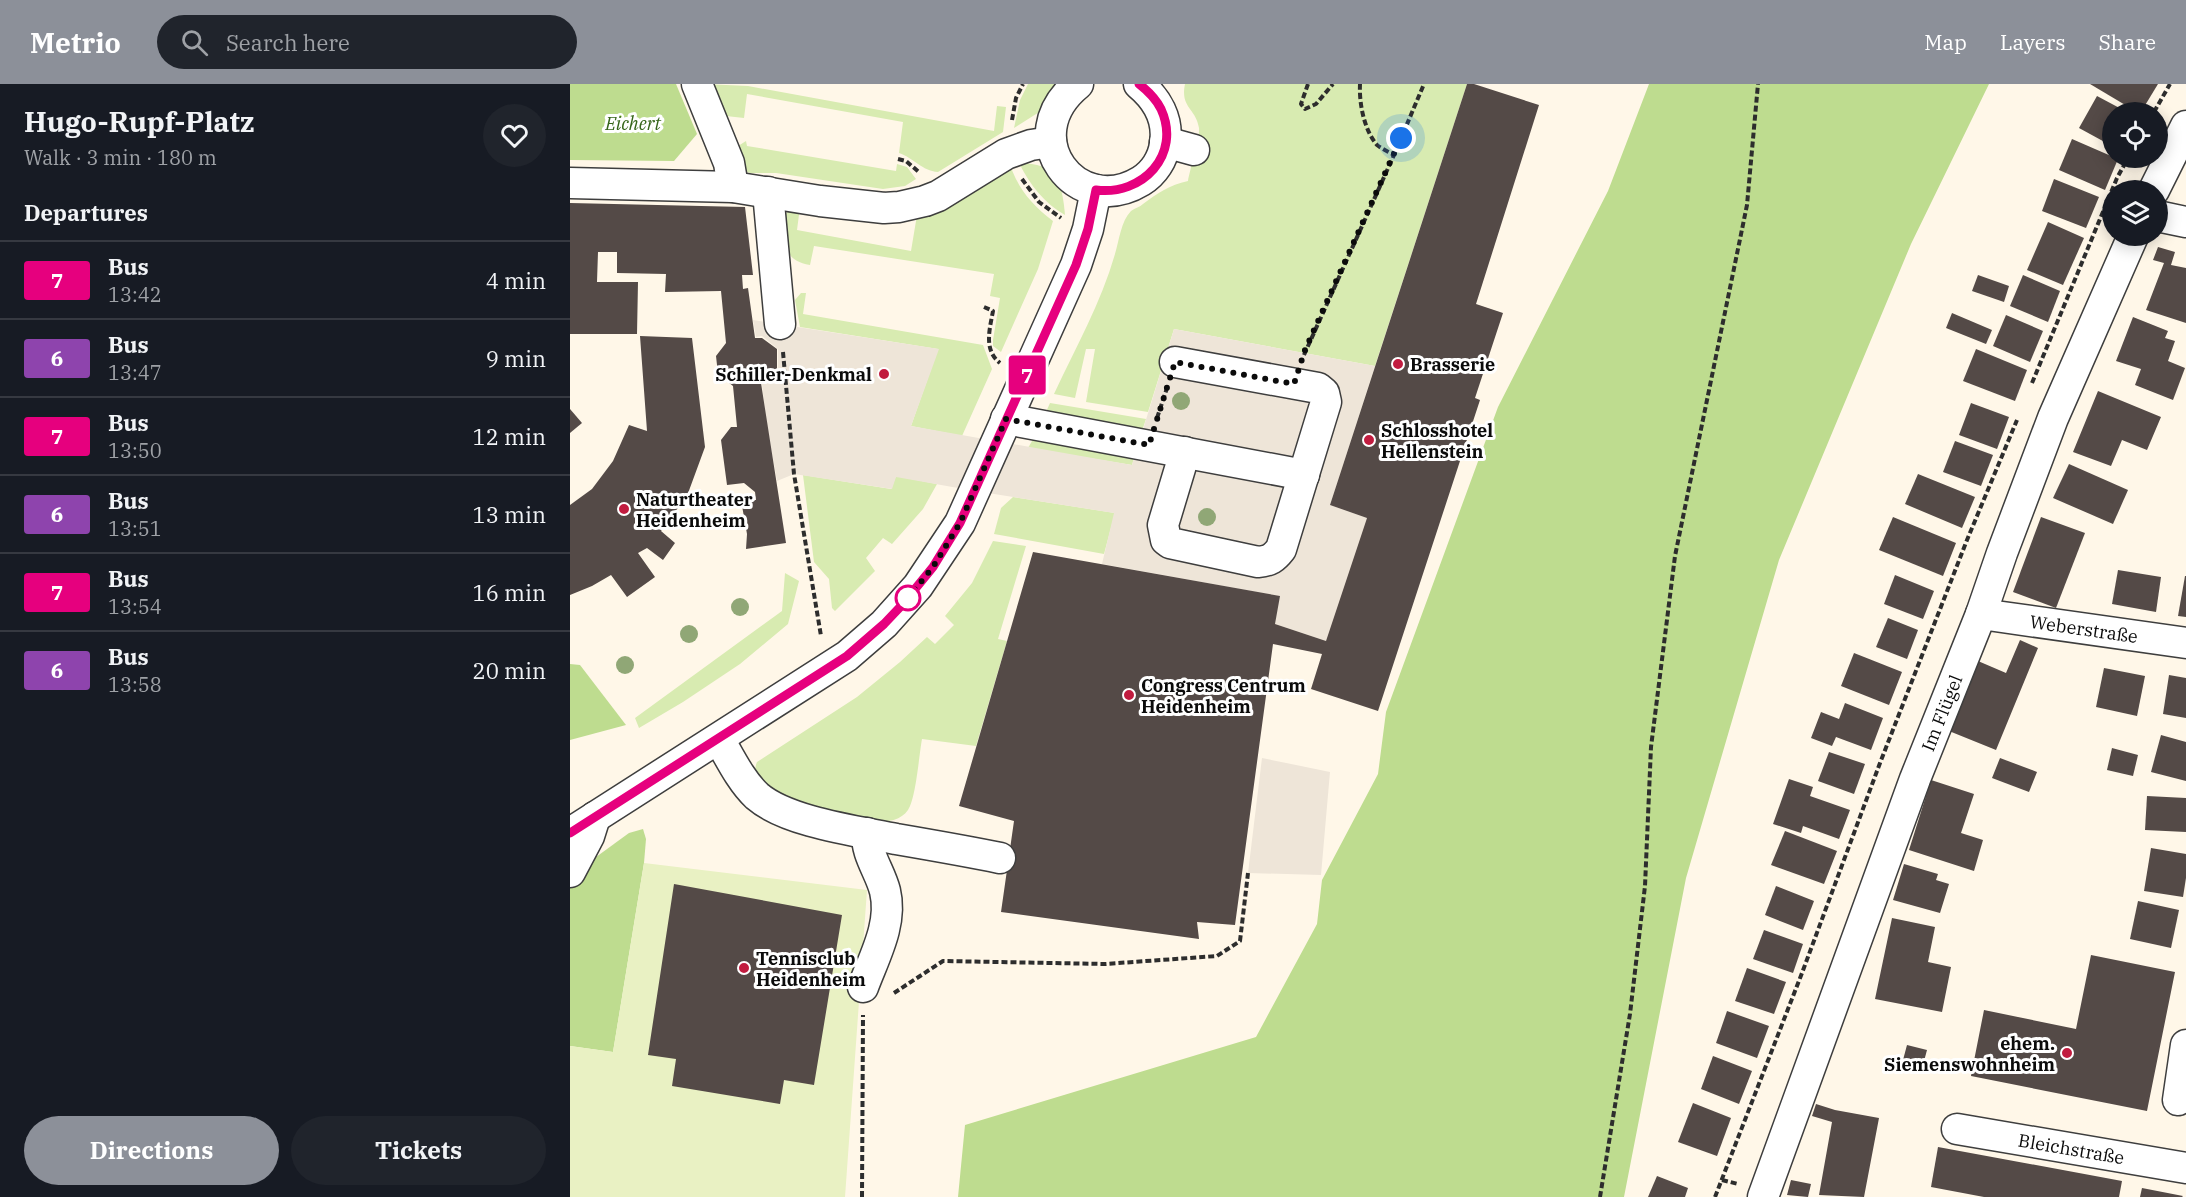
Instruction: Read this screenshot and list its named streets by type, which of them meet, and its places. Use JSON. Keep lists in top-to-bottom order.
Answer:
{
  "streets": {
    "street": ["Weberstraße", "Im Flügel", "Bleichstraße"]
  },
  "crossings": [
    ["Weberstraße", "Im Flügel"]
  ],
  "parks": ["Eichert"],
  "places": [
    "Brasserie",
    "Schiller-Denkmal",
    "Schlosshotel Hellenstein",
    "Naturtheater Heidenheim",
    "Congress Centrum Heidenheim",
    "Tennisclub Heidenheim",
    "ehem. Siemenswohnheim"
  ],
  "lines": ["bus line 7"],
  "page": {
    "header": "Metrio",
    "search": "Search here",
    "nav": ["Map", "Layers", "Share"],
    "heading": [
      ["Hugo-Rupf-Platz", "Walk · 3 min · 180 m"],
      "Departures"
    ],
    "on_map": "7",
    "list": [
      {
        "mark": "7",
        "name": "Bus",
        "note": "13:42",
        "value": "4 min"
      },
      {
        "mark": "6",
        "name": "Bus",
        "note": "13:47",
        "value": "9 min"
      },
      {
        "mark": "7",
        "name": "Bus",
        "note": "13:50",
        "value": "12 min"
      },
      {
        "mark": "6",
        "name": "Bus",
        "note": "13:51",
        "value": "13 min"
      },
      {
        "mark": "7",
        "name": "Bus",
        "note": "13:54",
        "value": "16 min"
      },
      {
        "mark": "6",
        "name": "Bus",
        "note": "13:58",
        "value": "20 min"
      }
    ],
    "buttons": ["Directions", "Tickets"]
  }
}
